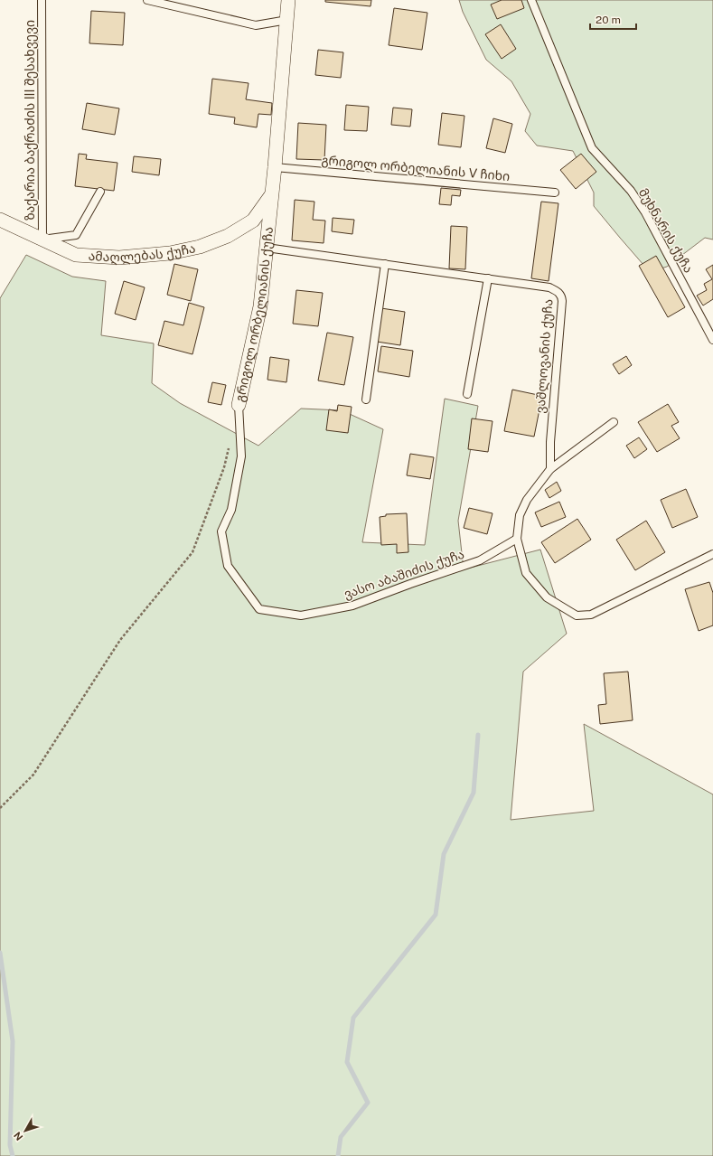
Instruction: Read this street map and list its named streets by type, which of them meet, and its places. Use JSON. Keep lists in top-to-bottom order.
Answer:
{
  "streets": {
    "street": ["ამაღლებას ქუჩა", "გრიგოლ ორბელიანის ქუჩა"],
    "lane": [
      "ზაქარია ბაქრაძის III შესახვევი",
      "გრიგოლ ორბელიანის V ჩიხი",
      "მუხნარის ქუჩა",
      "ვაშლოვანის ქუჩა",
      "ვასო აბაშიძის ქუჩა"
    ]
  },
  "crossings": [
    ["ზაქარია ბაქრაძის III შესახვევი", "ამაღლებას ქუჩა"],
    ["გრიგოლ ორბელიანის V ჩიხი", "გრიგოლ ორბელიანის ქუჩა"],
    ["ამაღლებას ქუჩა", "გრიგოლ ორბელიანის ქუჩა"],
    ["გრიგოლ ორბელიანის ქუჩა", "ვაშლოვანის ქუჩა"],
    ["გრიგოლ ორბელიანის ქუჩა", "ვასო აბაშიძის ქუჩა"]
  ],
  "scale_bar": "20 m",
  "north": "bottom left"
}
